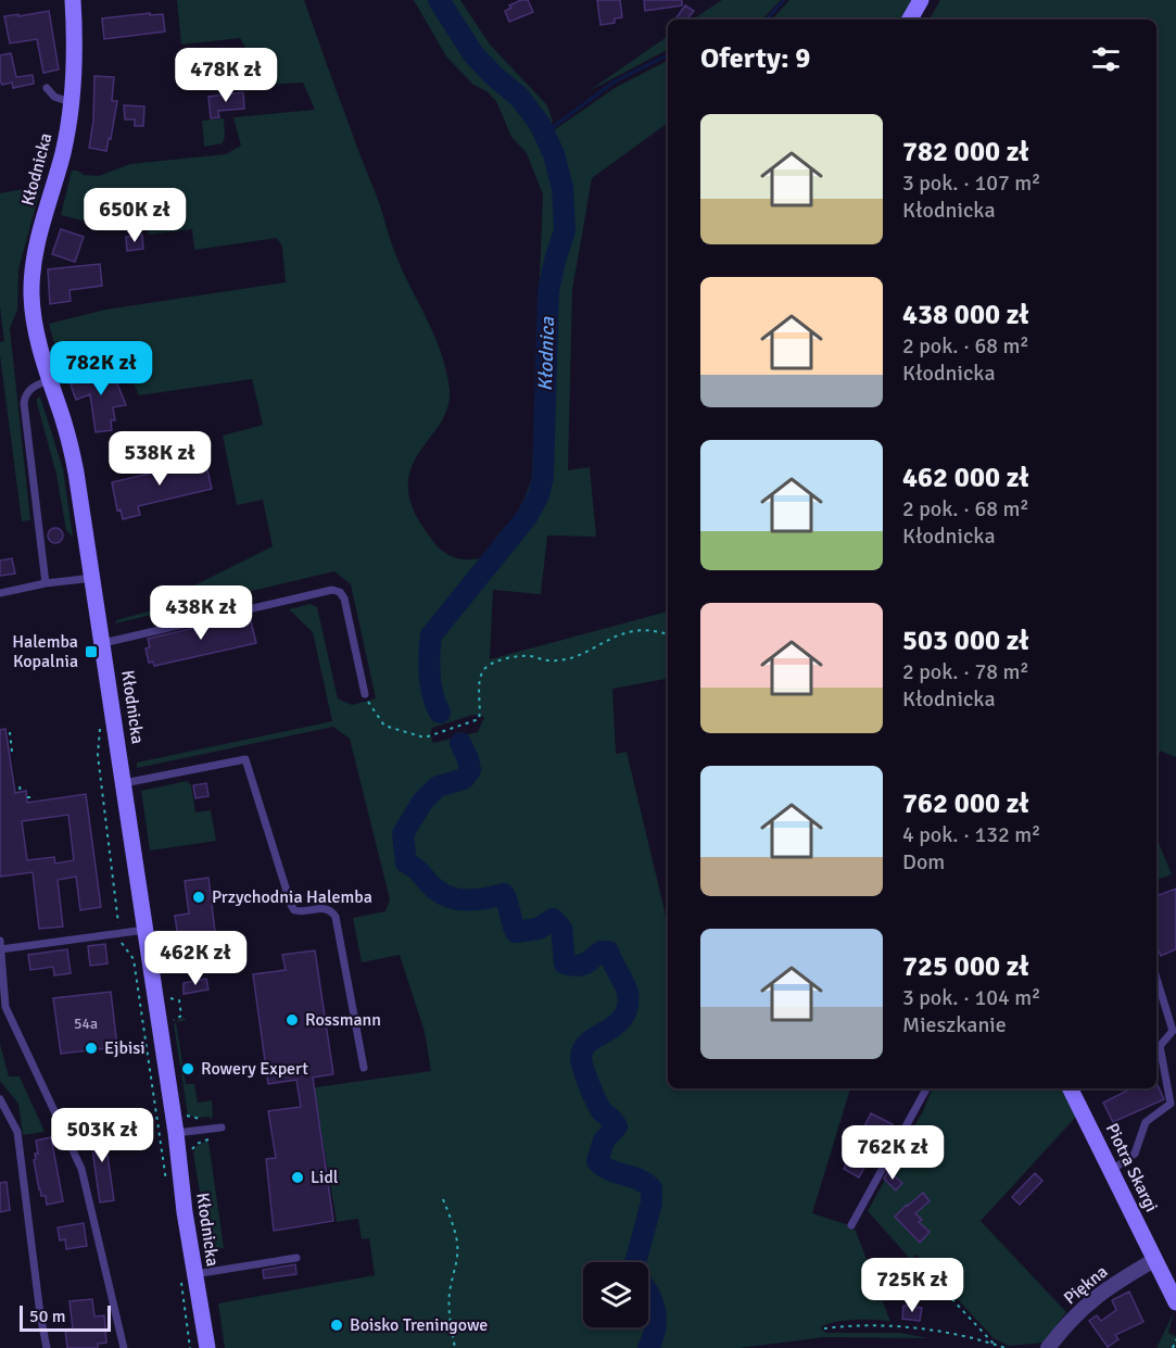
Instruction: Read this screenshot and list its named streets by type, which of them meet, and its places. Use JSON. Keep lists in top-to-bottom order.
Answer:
{
  "streets": {
    "street": ["Kłodnicka", "Piotra Skargi", "Piękna"]
  },
  "crossings": [
    ["Piotra Skargi", "Piękna"]
  ],
  "water": ["Kłodnica"],
  "places": {
    "transit": ["Halemba Kopalnia"],
    "other": [
      "Przychodnia Halemba",
      "Rossmann",
      "Ejbisi",
      "Rowery Expert",
      "Lidl",
      "Boisko Treningowe"
    ]
  },
  "house_numbers": ["54a"],
  "scale_bar": "50 m",
  "page": {
    "heading": "Oferty: 9",
    "price": [
      "478K zł",
      "650K zł",
      "782K zł",
      "538K zł",
      "438K zł",
      "462K zł",
      "503K zł",
      "762K zł",
      "725K zł"
    ],
    "list": [
      {
        "name": "782 000 zł",
        "note": "3 pok. · 107 m² · Kłodnicka"
      },
      {
        "name": "438 000 zł",
        "note": "2 pok. · 68 m² · Kłodnicka"
      },
      {
        "name": "462 000 zł",
        "note": "2 pok. · 68 m² · Kłodnicka"
      },
      {
        "name": "503 000 zł",
        "note": "2 pok. · 78 m² · Kłodnicka"
      },
      {
        "name": "762 000 zł",
        "note": "4 pok. · 132 m² · Dom"
      },
      {
        "name": "725 000 zł",
        "note": "3 pok. · 104 m² · Mieszkanie"
      }
    ],
    "scale": "50 m"
  }
}
